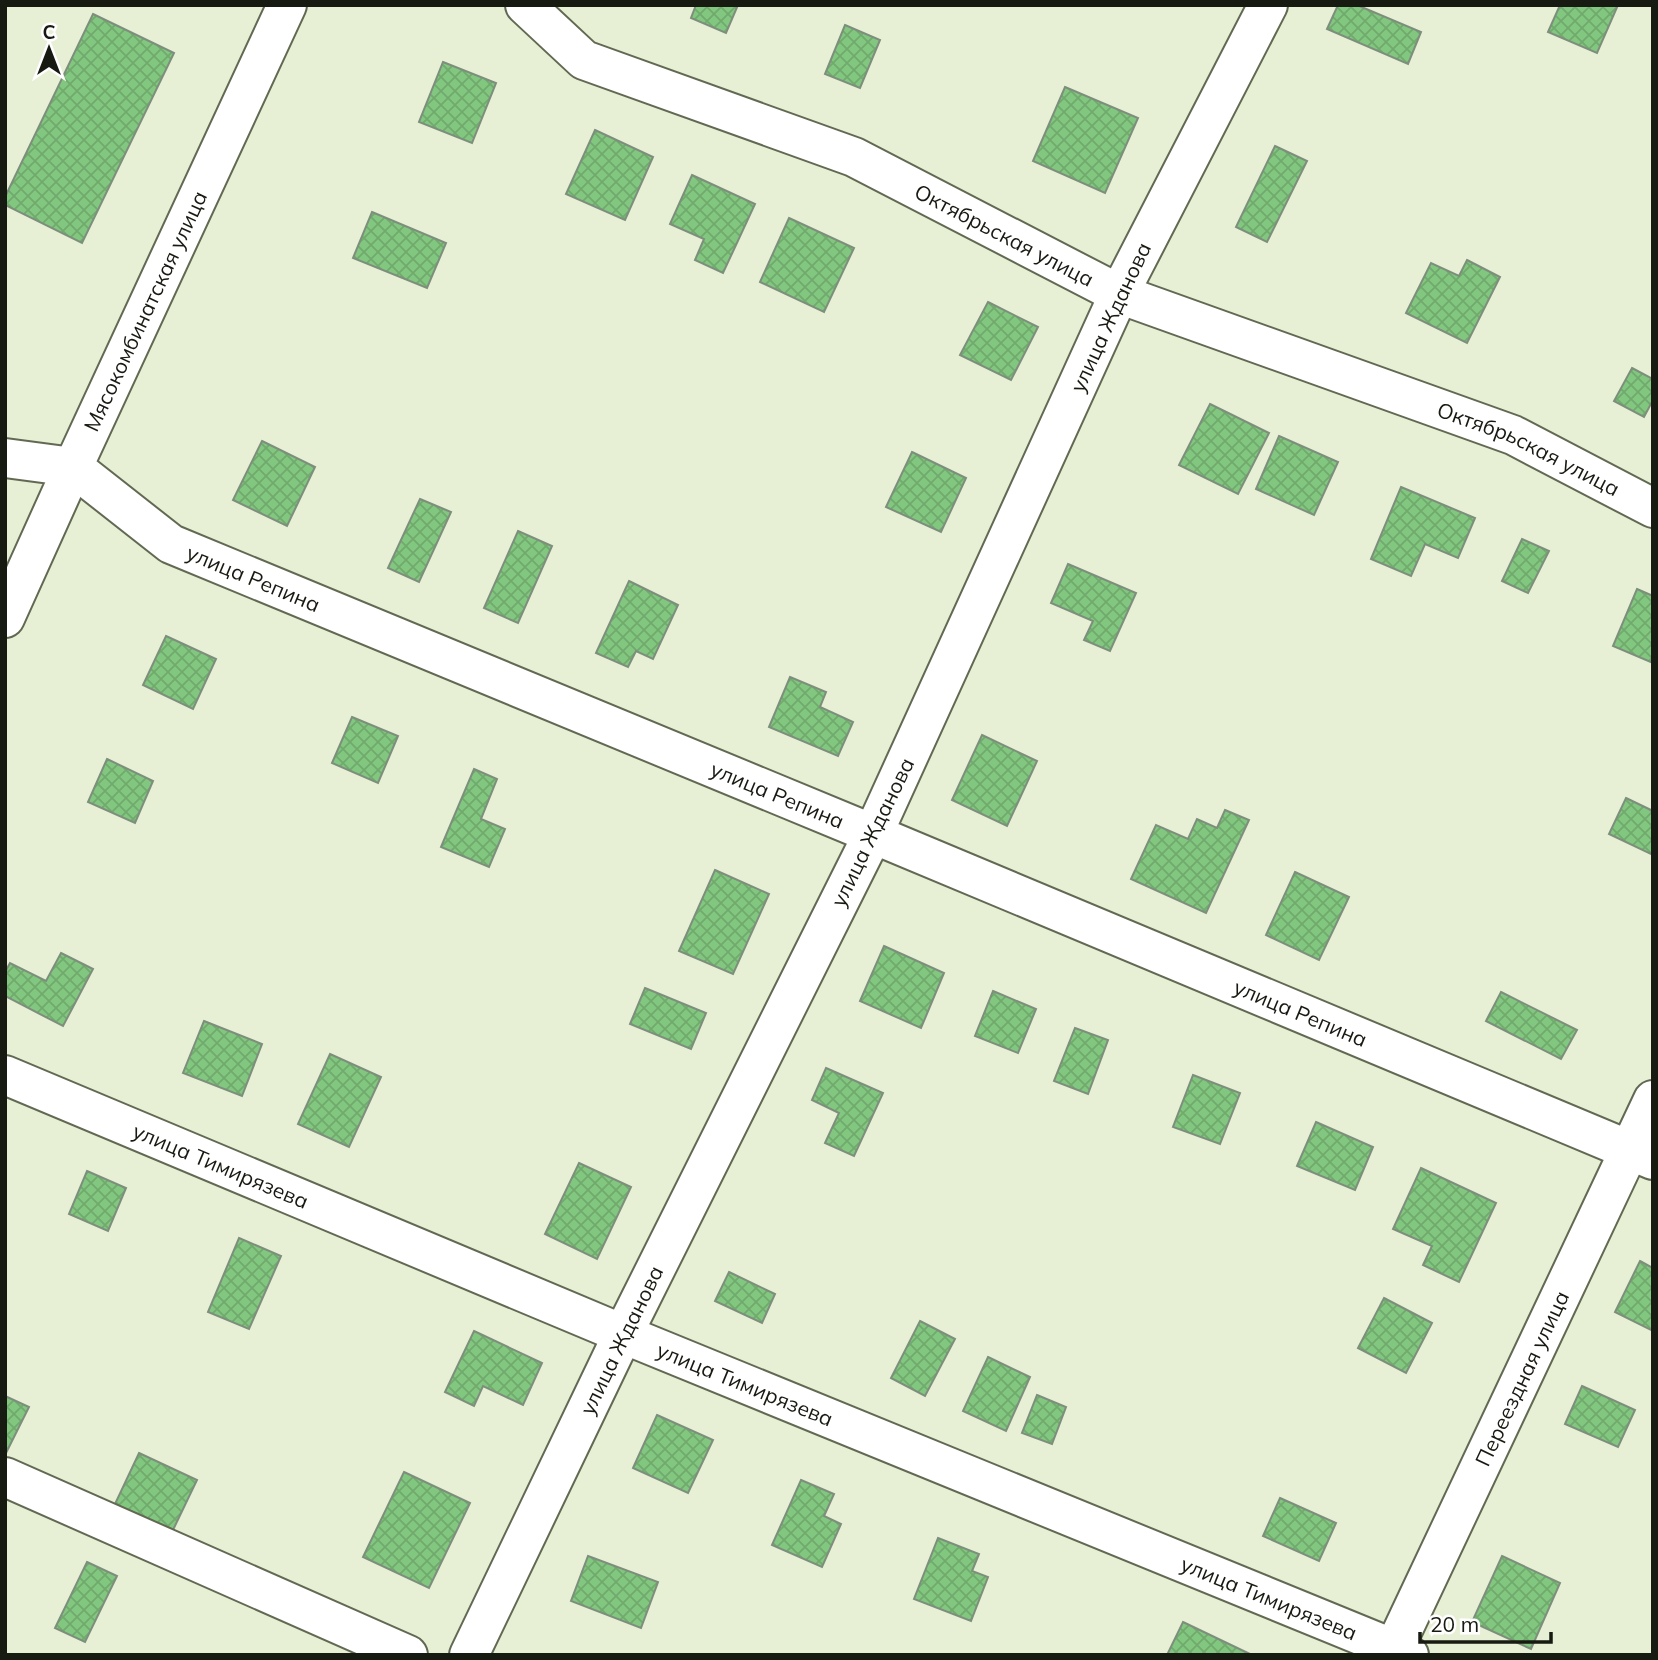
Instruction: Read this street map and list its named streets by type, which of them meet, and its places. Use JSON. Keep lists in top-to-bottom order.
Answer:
{
  "streets": {
    "street": [
      "Октябрьская улица",
      "Мясокомбинатская улица",
      "улица Жданова",
      "улица Репина",
      "улица Тимирязева",
      "Переездная улица"
    ]
  },
  "crossings": [
    ["Октябрьская улица", "улица Жданова"],
    ["Мясокомбинатская улица", "улица Репина"],
    ["улица Жданова", "улица Репина"],
    ["улица Жданова", "улица Тимирязева"],
    ["улица Репина", "Переездная улица"],
    ["улица Тимирязева", "Переездная улица"]
  ],
  "scale_bar": "20 m",
  "north": "top"
}
